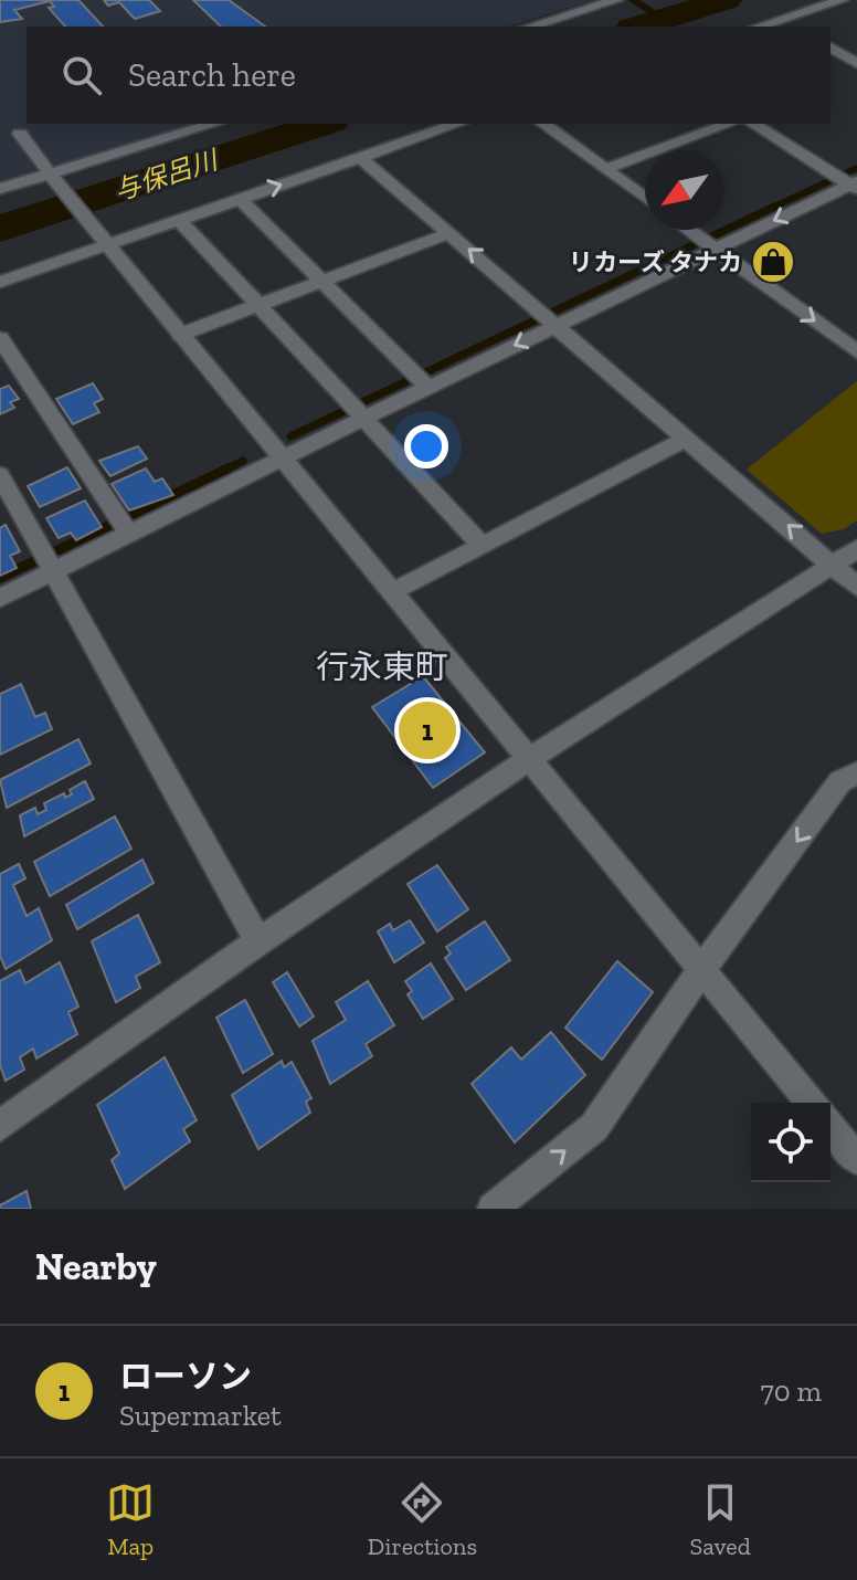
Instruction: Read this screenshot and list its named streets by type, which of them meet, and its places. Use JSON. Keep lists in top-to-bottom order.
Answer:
{
  "districts": ["行永東町"],
  "water": ["与保呂川"],
  "places": {
    "shop": ["リカーズ タナカ"]
  },
  "north": "bottom left",
  "page": {
    "search": "Search here",
    "pins": "1",
    "heading": "Nearby",
    "list": [
      {
        "mark": "1",
        "name": "ローソン",
        "note": "Supermarket",
        "value": "70 m"
      }
    ],
    "nav": ["Map", "Directions", "Saved"]
  }
}
